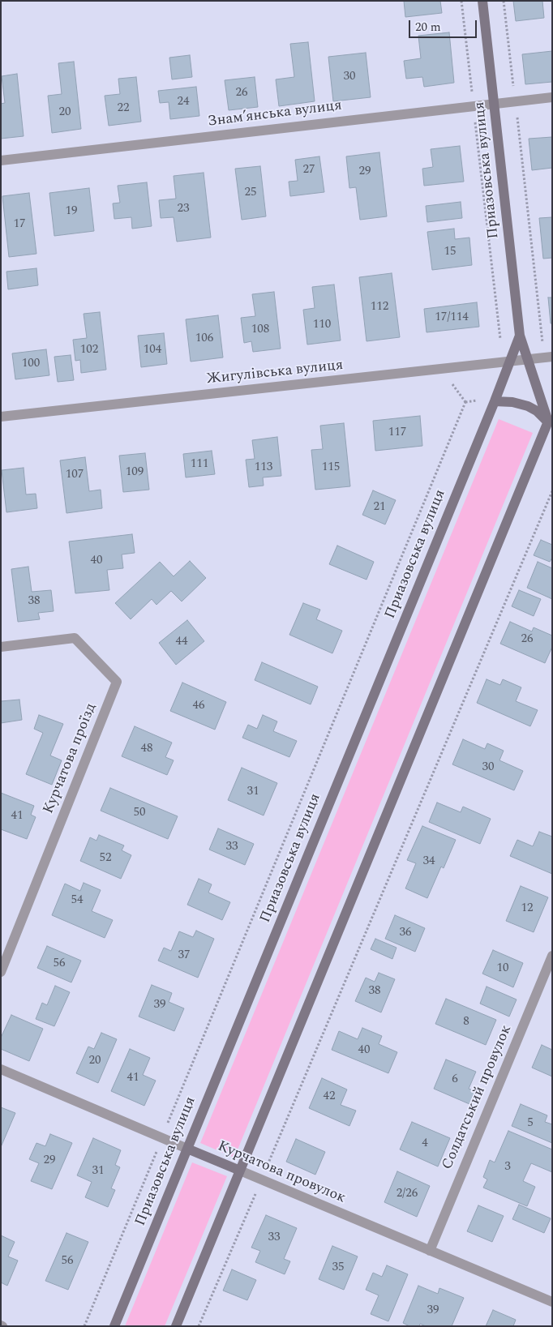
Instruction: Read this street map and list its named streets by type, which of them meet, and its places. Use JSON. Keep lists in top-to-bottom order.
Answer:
{
  "streets": {
    "street": [
      "Знам’янська вулиця",
      "Приазовська вулиця",
      "Жигулівська вулиця",
      "Курчатова проїзд",
      "Солдатський провулок",
      "Курчатова провулок"
    ]
  },
  "crossings": [
    ["Знам’янська вулиця", "Приазовська вулиця"],
    ["Приазовська вулиця", "Жигулівська вулиця"],
    ["Приазовська вулиця", "Курчатова провулок"],
    ["Солдатський провулок", "Курчатова провулок"]
  ],
  "house_numbers": [
    "30",
    "26",
    "24",
    "22",
    "20",
    "27",
    "29",
    "25",
    "23",
    "19",
    "17",
    "15",
    "112",
    "17/114",
    "110",
    "108",
    "106",
    "102",
    "104",
    "100",
    "117",
    "111",
    "113",
    "115",
    "109",
    "107",
    "21",
    "40",
    "38",
    "26",
    "44",
    "46",
    "48",
    "30",
    "31",
    "50",
    "41",
    "33",
    "52",
    "34",
    "54",
    "12",
    "36",
    "37",
    "56",
    "10",
    "38",
    "39",
    "8",
    "40",
    "20",
    "41",
    "6",
    "42",
    "5",
    "4",
    "29",
    "3",
    "31",
    "2/26",
    "33",
    "56",
    "35",
    "39"
  ],
  "scale_bar": "20 m"
}
